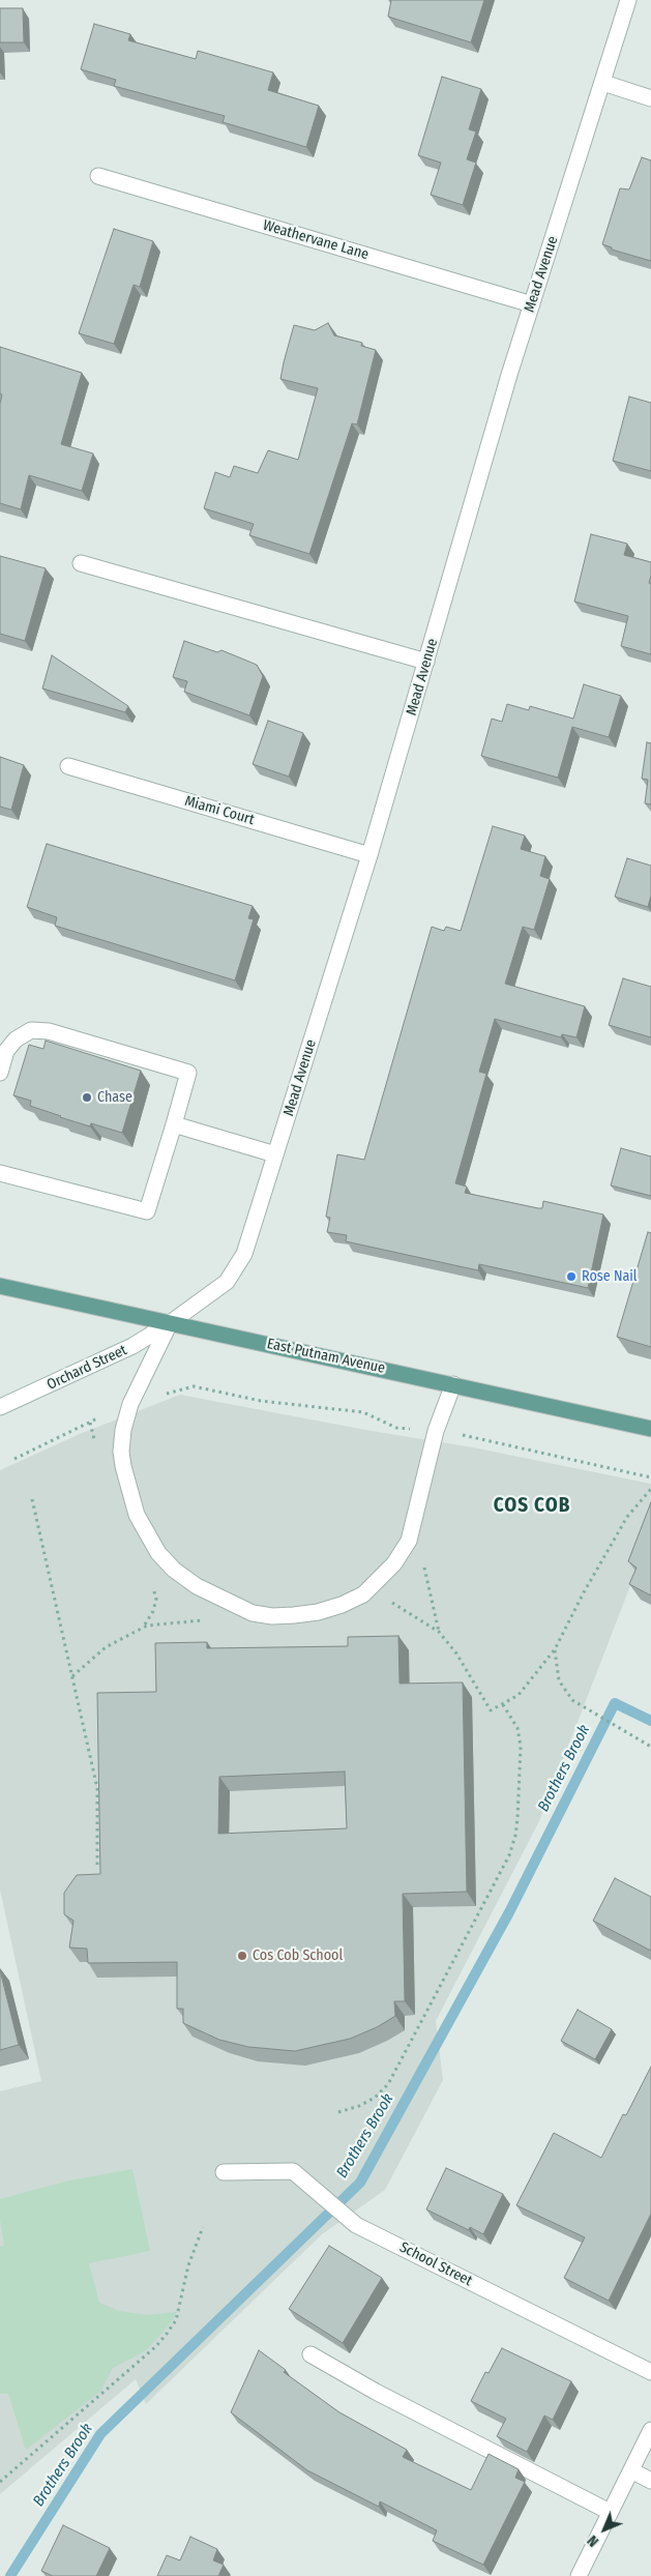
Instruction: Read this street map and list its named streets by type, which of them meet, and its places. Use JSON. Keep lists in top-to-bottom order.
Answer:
{
  "streets": {
    "main road": ["East Putnam Avenue"],
    "street": [
      "Weathervane Lane",
      "Mead Avenue",
      "Miami Court",
      "Orchard Street",
      "School Street"
    ]
  },
  "crossings": [
    ["Weathervane Lane", "Mead Avenue"],
    ["Mead Avenue", "Miami Court"],
    ["Mead Avenue", "East Putnam Avenue"],
    ["Mead Avenue", "Orchard Street"],
    ["East Putnam Avenue", "Orchard Street"]
  ],
  "districts": ["COS COB"],
  "water": ["Brothers Brook"],
  "places": ["Chase", "Rose Nail", "Cos Cob School"],
  "north": "bottom left"
}
